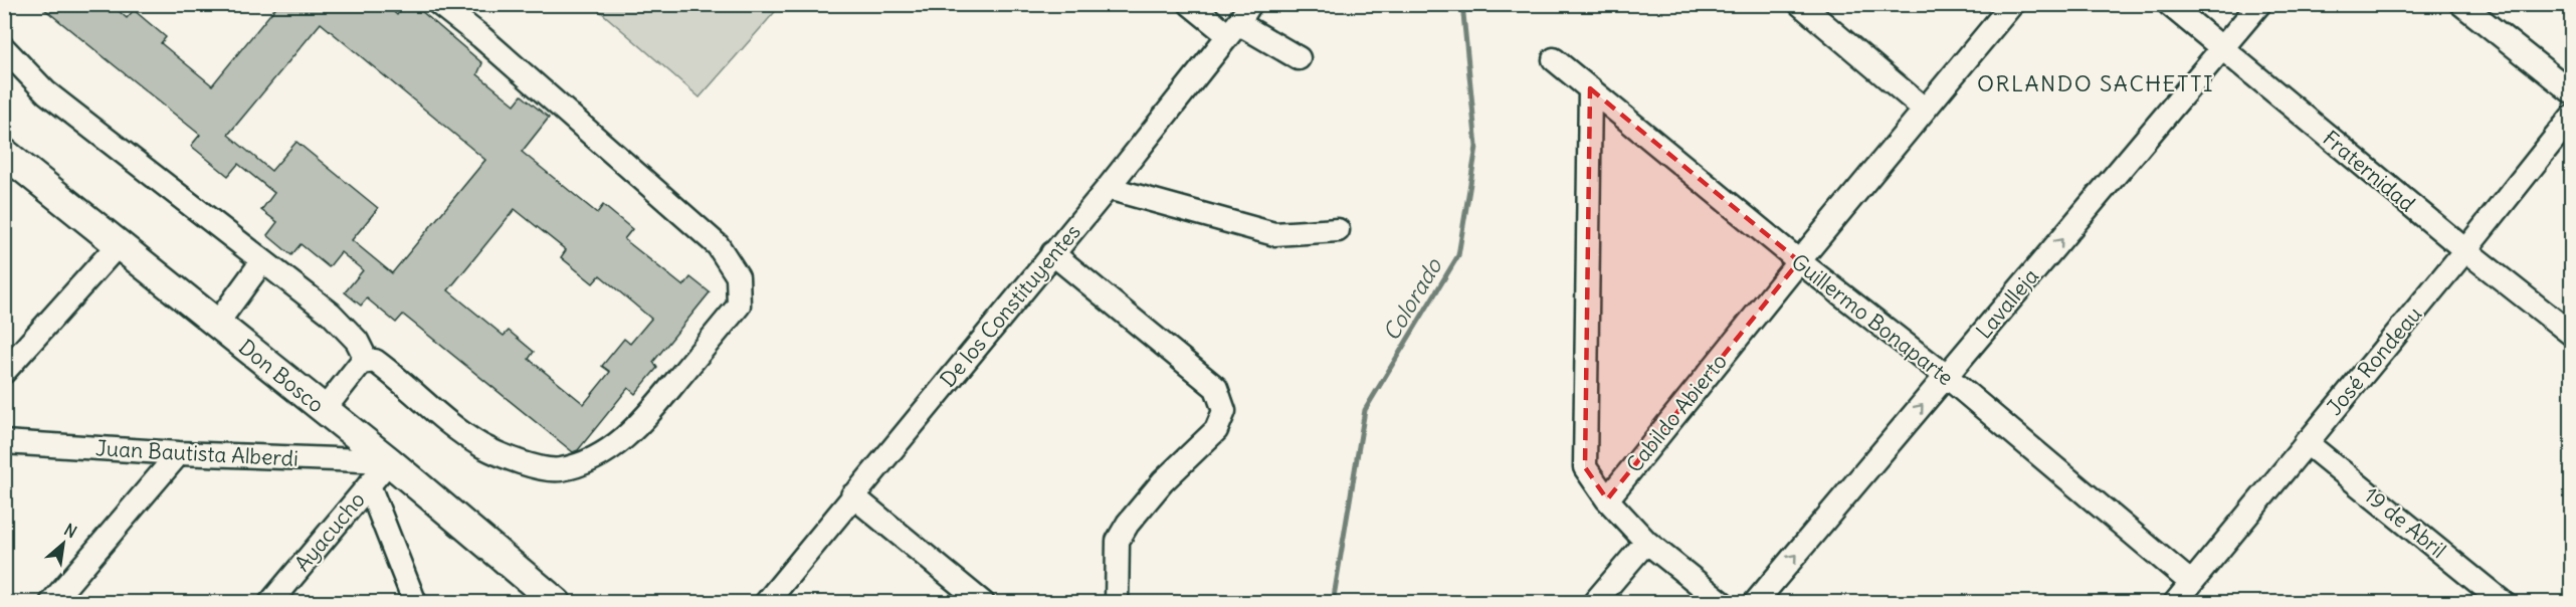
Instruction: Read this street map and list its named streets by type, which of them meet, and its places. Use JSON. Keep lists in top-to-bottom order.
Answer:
{
  "streets": {
    "main road": ["Don Bosco"],
    "street": [
      "Fraternidad",
      "Lavalleja",
      "De los Constituyentes",
      "Guillermo Bonaparte",
      "José Rondeau",
      "Cabildo Abierto",
      "Juan Bautista Alberdi",
      "19 de Abril",
      "Ayacucho"
    ]
  },
  "crossings": [
    ["Fraternidad", "Lavalleja"],
    ["Fraternidad", "José Rondeau"],
    ["Lavalleja", "Guillermo Bonaparte"],
    ["Guillermo Bonaparte", "José Rondeau"],
    ["Guillermo Bonaparte", "Cabildo Abierto"],
    ["José Rondeau", "19 de Abril"],
    ["Don Bosco", "Juan Bautista Alberdi"],
    ["Don Bosco", "Ayacucho"],
    ["Juan Bautista Alberdi", "Ayacucho"]
  ],
  "one_way": ["Lavalleja"],
  "districts": ["ORLANDO SACHETTI"],
  "water": ["Colorado"],
  "north": "top right"
}
